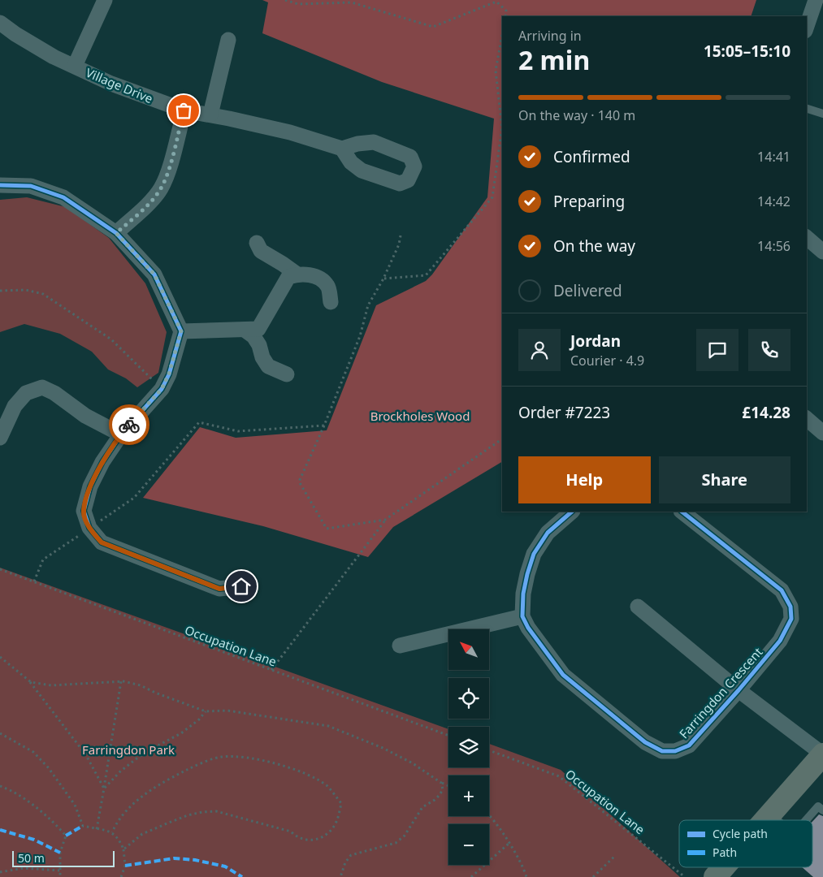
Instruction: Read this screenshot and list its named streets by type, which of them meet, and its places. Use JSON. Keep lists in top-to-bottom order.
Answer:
{
  "streets": {
    "street": ["Village Drive", "Farringdon Crescent"],
    "path": ["Occupation Lane"]
  },
  "parks": ["Brockholes Wood", "Farringdon Park"],
  "legend": ["Cycle path", "Path"],
  "scale_bar": "50 m",
  "north": "top left",
  "page": {
    "heading": ["2 min", "Arriving in", "15:05–15:10"],
    "panel": [
      "Jordan",
      "Courier · 4.9",
      "Order #7223",
      "£14.28"
    ],
    "bar": "On the way · 140 m",
    "list": [
      ["Confirmed", "14:41"],
      ["Preparing", "14:42"],
      ["On the way", "14:56"],
      "Delivered"
    ],
    "buttons": ["Help", "Share"],
    "map_buttons": ["+", "−"],
    "scale": "50 m"
  }
}
